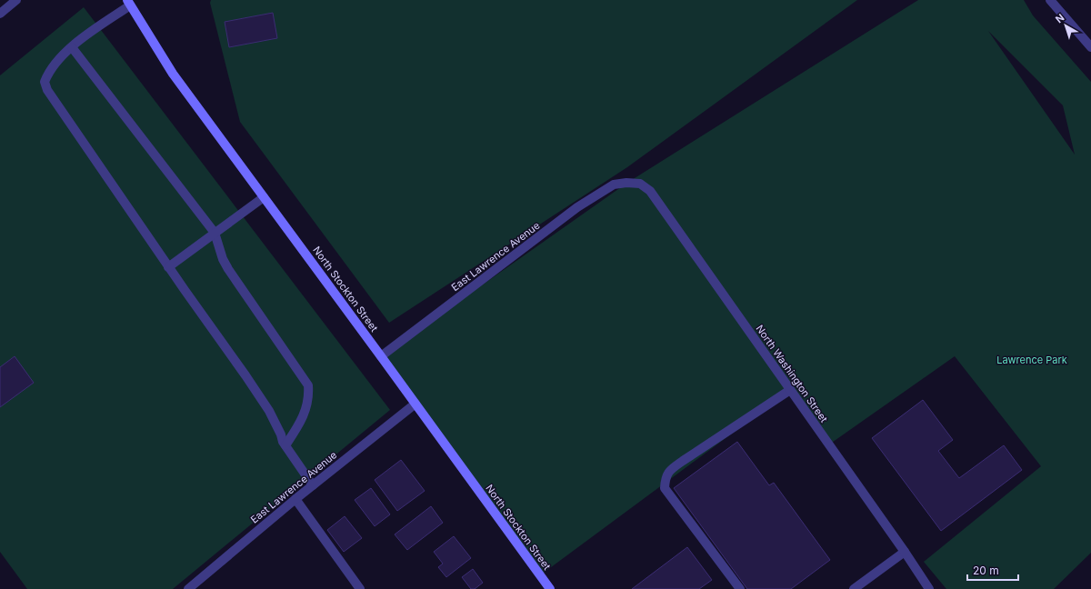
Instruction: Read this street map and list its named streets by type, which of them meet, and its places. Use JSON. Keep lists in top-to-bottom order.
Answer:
{
  "streets": {
    "street": ["East Lawrence Avenue", "North Stockton Street", "North Washington Street"]
  },
  "crossings": [
    ["East Lawrence Avenue", "North Stockton Street"],
    ["East Lawrence Avenue", "North Washington Street"]
  ],
  "parks": ["Lawrence Park"],
  "scale_bar": "20 m",
  "north": "top left"
}
